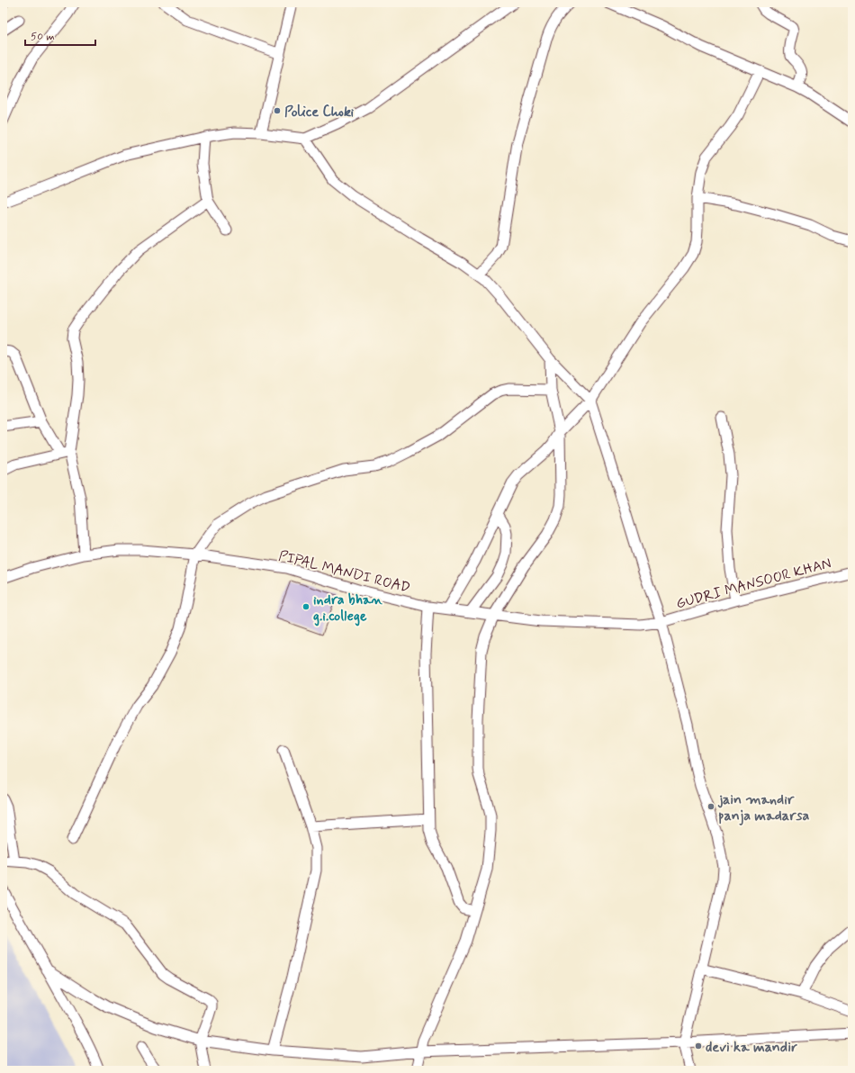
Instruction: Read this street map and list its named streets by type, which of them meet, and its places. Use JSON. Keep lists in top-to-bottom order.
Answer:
{
  "streets": {
    "street": ["PIPAL MANDI ROAD", "GUDRI MANSOOR KHAN"]
  },
  "crossings": [
    ["PIPAL MANDI ROAD", "GUDRI MANSOOR KHAN"]
  ],
  "places": [
    "Police Choki",
    "indra bhan g.i.college",
    "jain mandir panja madarsa",
    "devi ka mandir"
  ],
  "scale_bar": "50 m"
}
